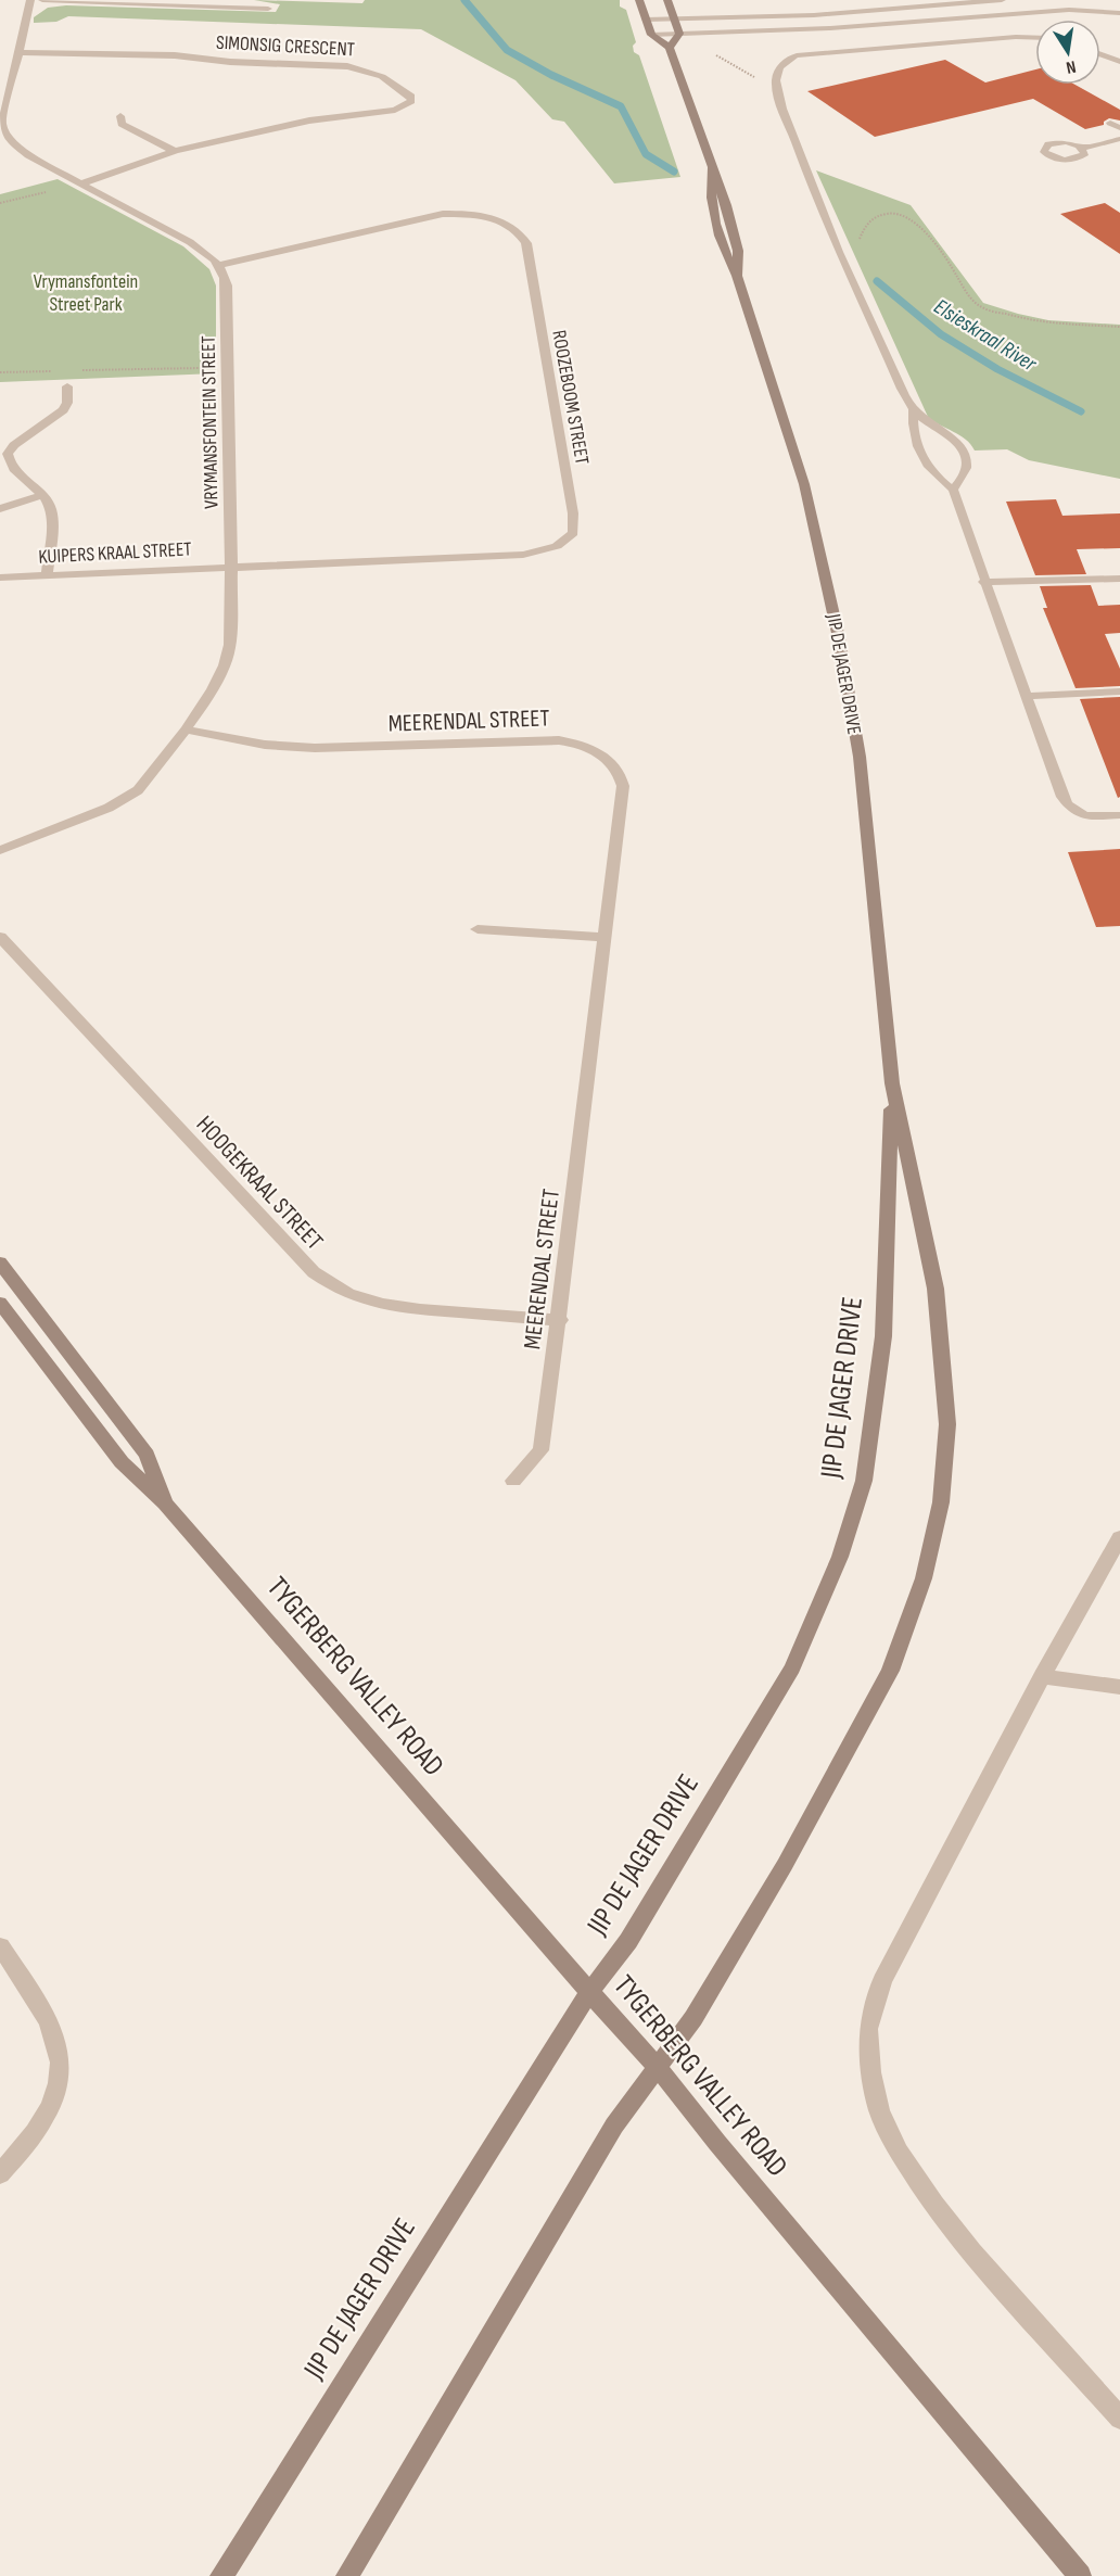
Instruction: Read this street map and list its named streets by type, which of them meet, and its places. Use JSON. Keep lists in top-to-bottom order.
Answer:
{
  "streets": {
    "main road": ["JIP DE JAGER DRIVE", "TYGERBERG VALLEY ROAD"],
    "street": [
      "SIMONSIG CRESCENT",
      "ROOZEBOOM STREET",
      "VRYMANSFONTEIN STREET",
      "KUIPERS KRAAL STREET",
      "MEERENDAL STREET",
      "HOOGEKRAAL STREET"
    ]
  },
  "crossings": [
    ["ROOZEBOOM STREET", "VRYMANSFONTEIN STREET"],
    ["ROOZEBOOM STREET", "KUIPERS KRAAL STREET"],
    ["VRYMANSFONTEIN STREET", "KUIPERS KRAAL STREET"],
    ["VRYMANSFONTEIN STREET", "MEERENDAL STREET"],
    ["JIP DE JAGER DRIVE", "TYGERBERG VALLEY ROAD"],
    ["MEERENDAL STREET", "HOOGEKRAAL STREET"]
  ],
  "water": ["Elsieskraal River"],
  "parks": ["Vrymansfontein Street Park"],
  "north": "bottom"
}
